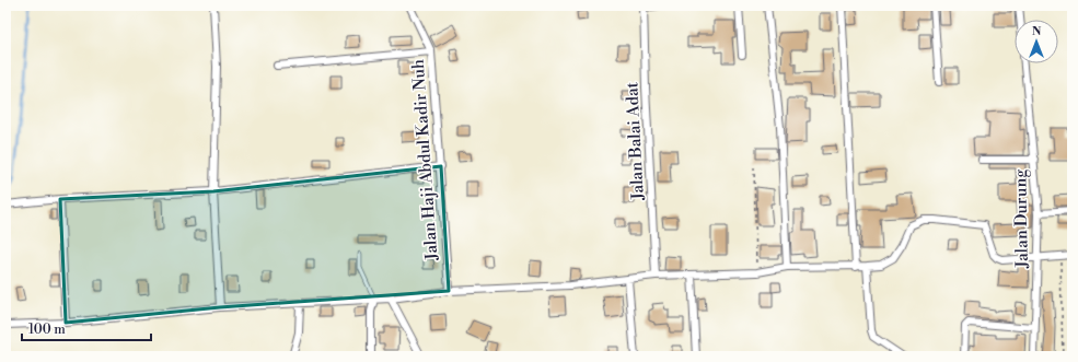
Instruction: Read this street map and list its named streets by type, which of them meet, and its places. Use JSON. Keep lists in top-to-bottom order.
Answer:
{
  "streets": {
    "street": ["Jalan Balai Adat", "Jalan Haji Abdul Kadir Nuh", "Jalan Durung"]
  },
  "scale_bar": "100 m",
  "north": "top"
}
